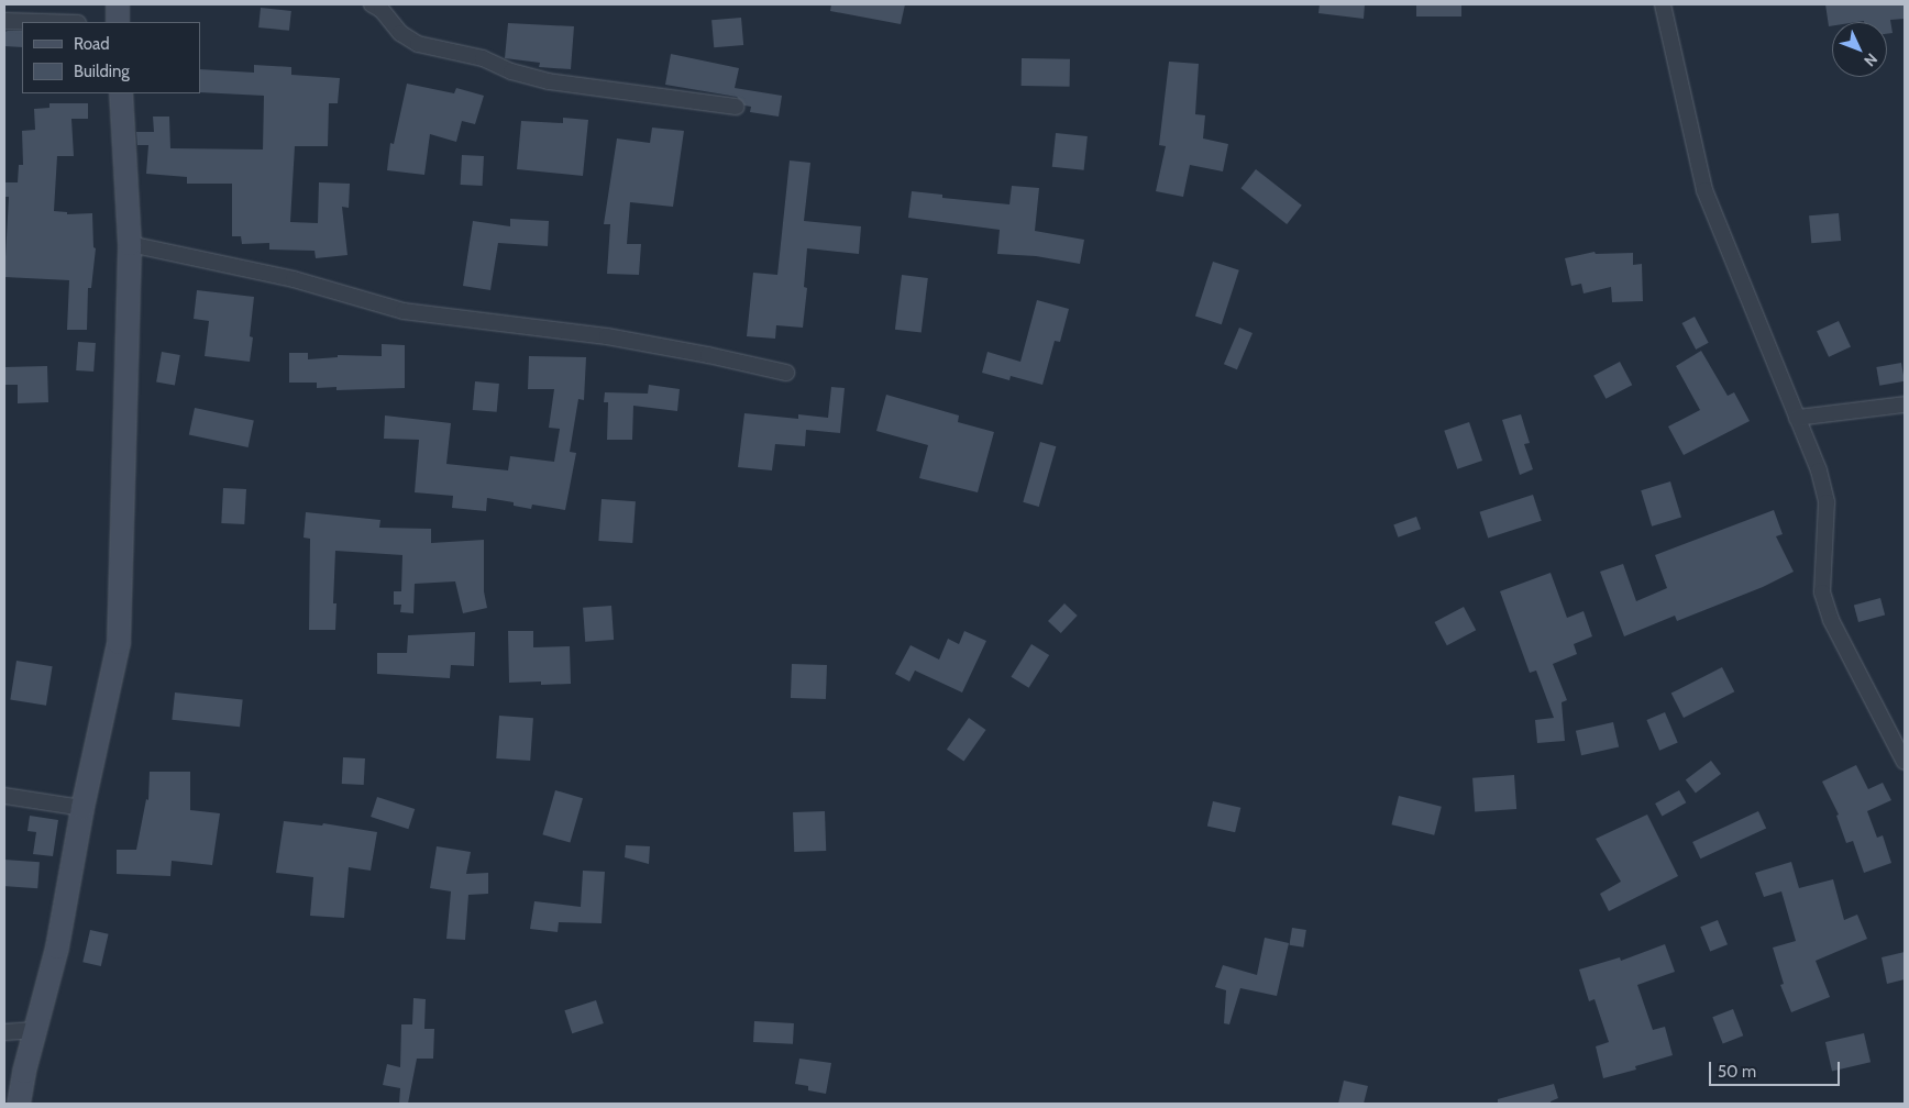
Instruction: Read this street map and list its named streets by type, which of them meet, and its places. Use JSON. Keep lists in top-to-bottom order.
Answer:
{
  "legend": ["Road", "Building"],
  "scale_bar": "50 m",
  "north": "bottom right"
}
